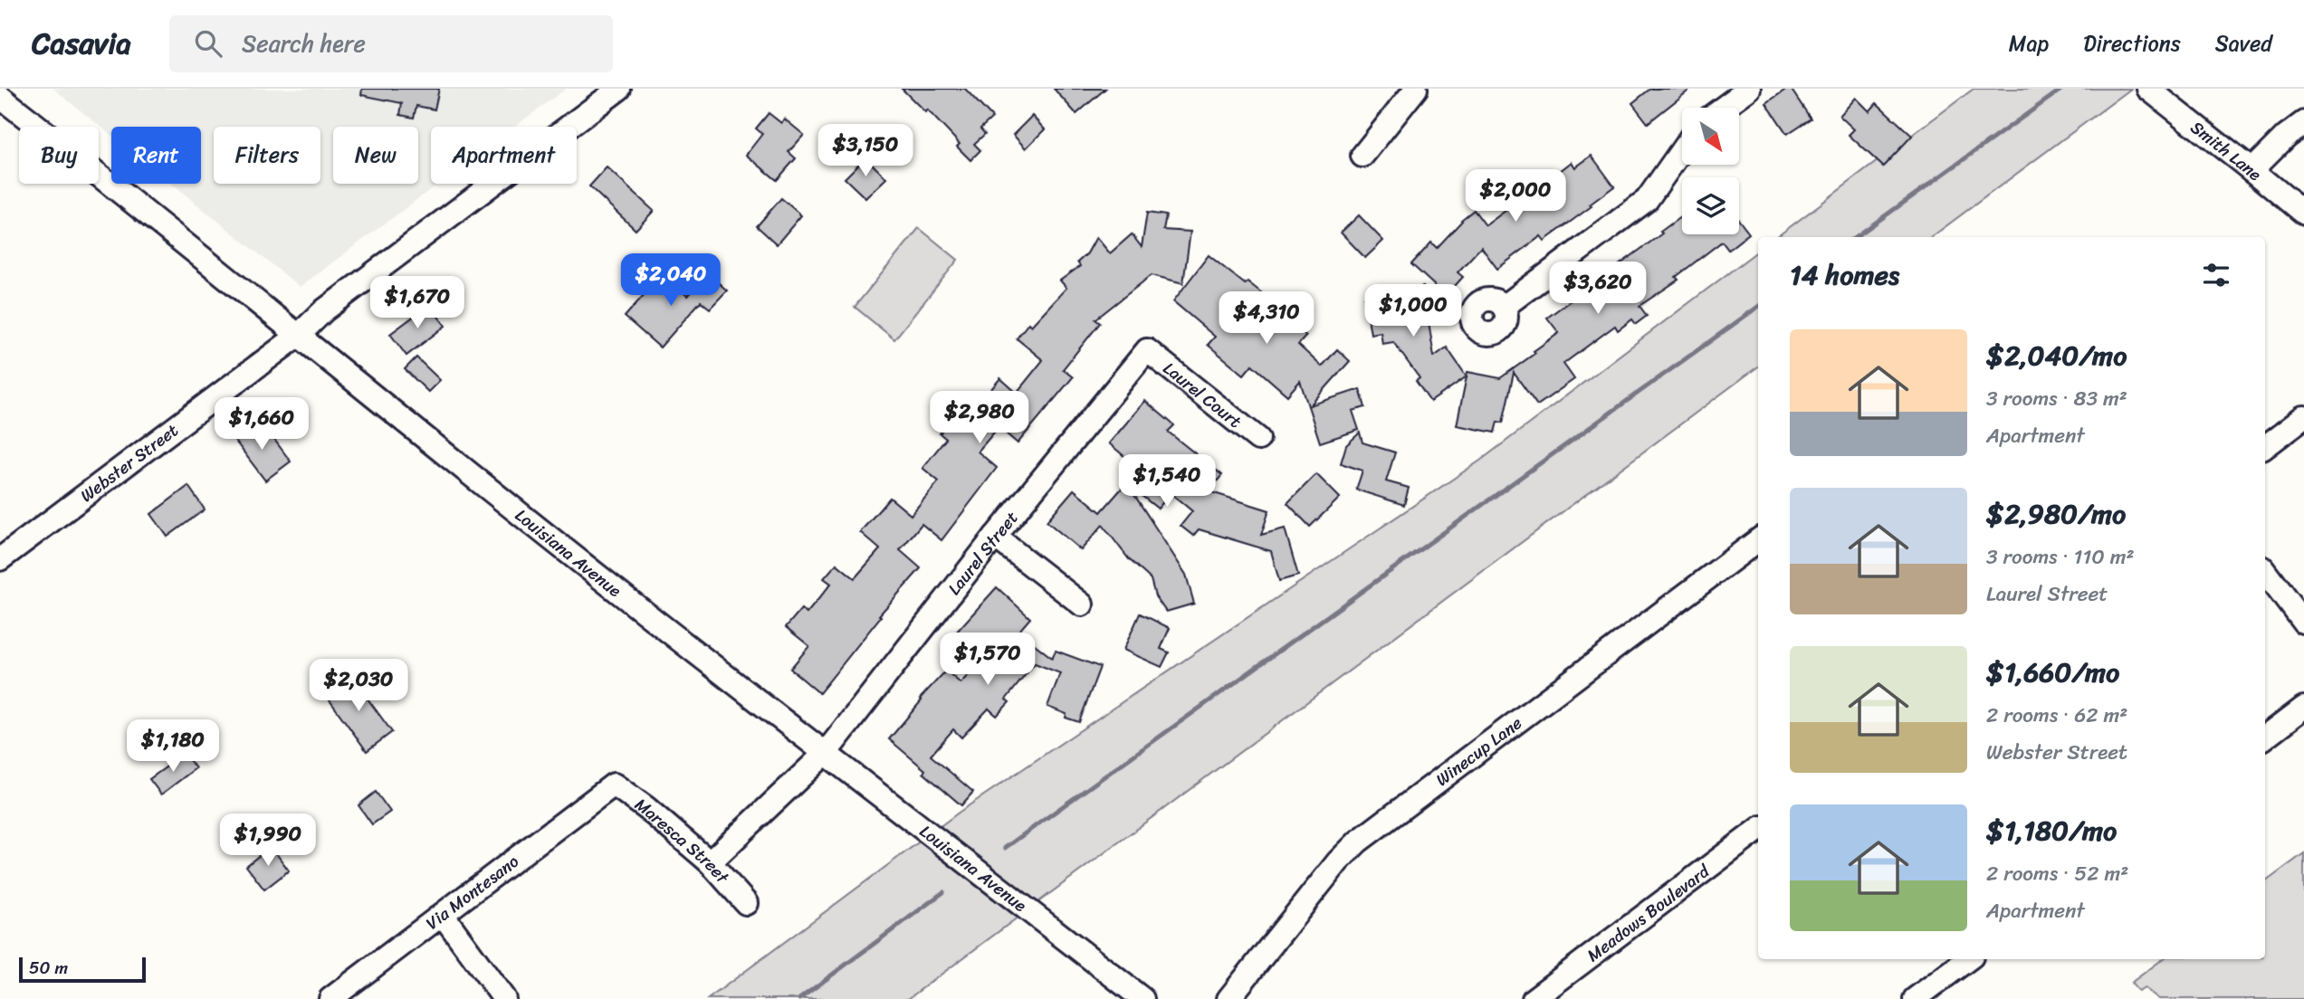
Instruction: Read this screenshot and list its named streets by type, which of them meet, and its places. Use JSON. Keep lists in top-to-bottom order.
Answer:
{
  "streets": {
    "street": [
      "Smith Lane",
      "Laurel Court",
      "Webster Street",
      "Louisiana Avenue",
      "Laurel Street",
      "Winecup Lane",
      "Maresca Street",
      "Via Montesano",
      "Meadows Boulevard"
    ]
  },
  "crossings": [
    ["Laurel Court", "Laurel Street"],
    ["Webster Street", "Louisiana Avenue"],
    ["Louisiana Avenue", "Laurel Street"],
    ["Laurel Street", "Maresca Street"],
    ["Maresca Street", "Via Montesano"]
  ],
  "scale_bar": "50 m",
  "north": "bottom right",
  "page": {
    "header": "Casavia",
    "search": "Search here",
    "nav": ["Map", "Directions", "Saved"],
    "price": [
      "$3,150",
      "$2,000",
      "$2,040",
      "$3,620",
      "$1,670",
      "$1,000",
      "$4,310",
      "$2,980",
      "$1,660",
      "$1,540",
      "$1,570",
      "$2,030",
      "$1,180",
      "$1,990"
    ],
    "chip": [
      "Buy",
      "Rent",
      "Filters",
      "New",
      "Apartment"
    ],
    "heading": "14 homes",
    "list": [
      {
        "name": "$2,040/mo",
        "note": "3 rooms · 83 m² · Apartment"
      },
      {
        "name": "$2,980/mo",
        "note": "3 rooms · 110 m² · Laurel Street"
      },
      {
        "name": "$1,660/mo",
        "note": "2 rooms · 62 m² · Webster Street"
      },
      {
        "name": "$1,180/mo",
        "note": "2 rooms · 52 m² · Apartment"
      }
    ],
    "scale": "50 m"
  }
}
